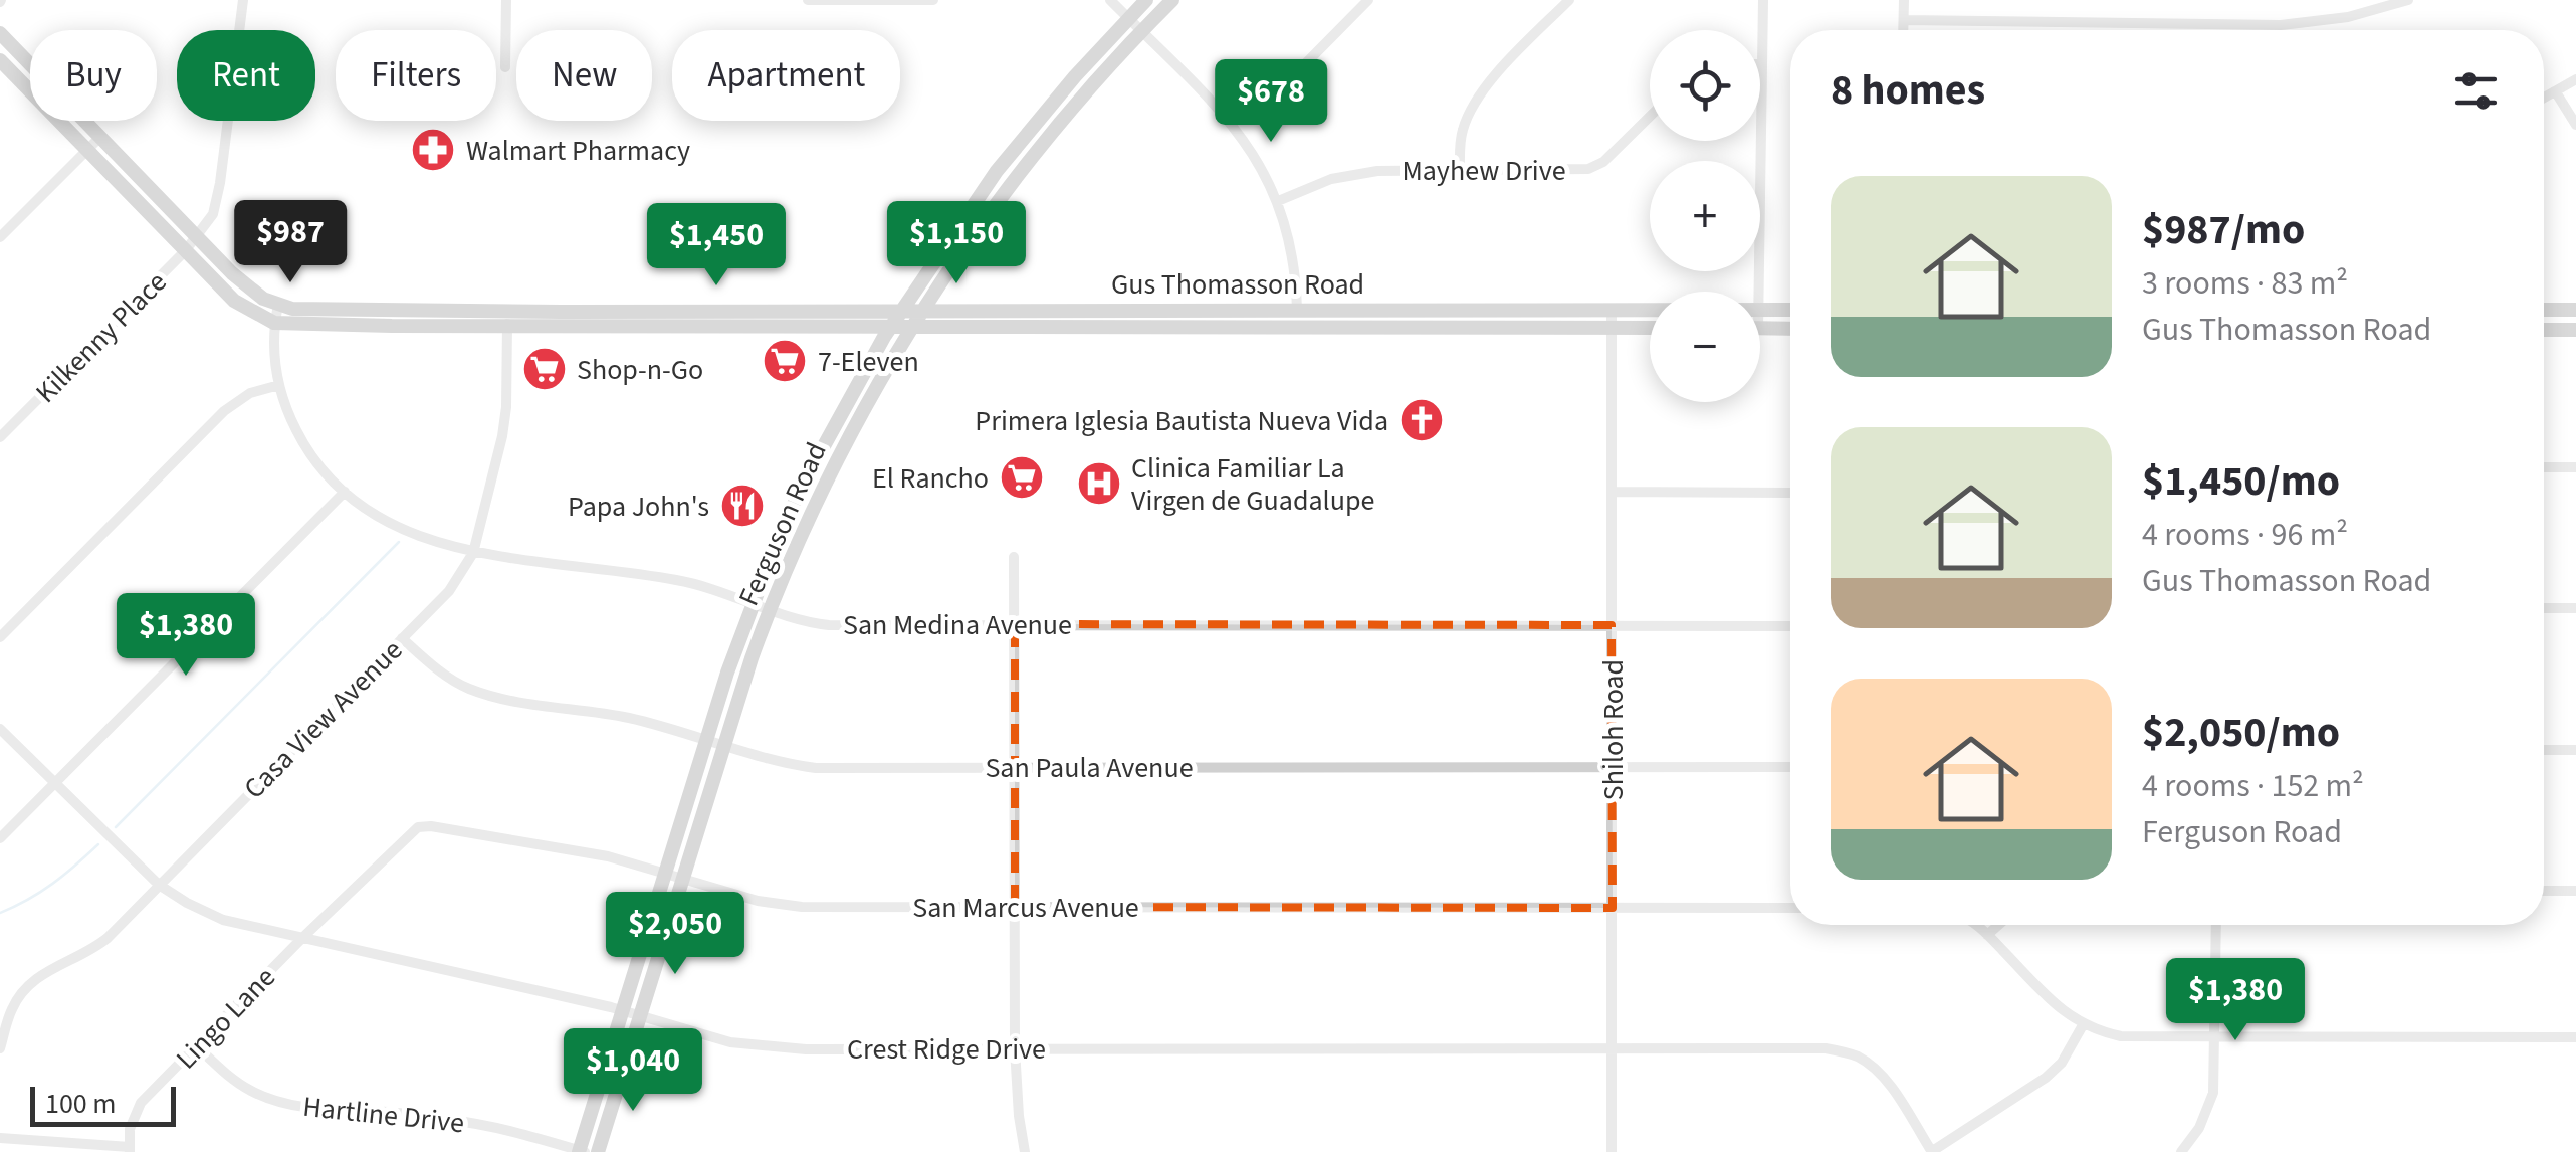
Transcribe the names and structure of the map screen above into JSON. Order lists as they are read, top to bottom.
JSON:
{
  "streets": {
    "main road": ["Gus Thomasson Road", "Ferguson Road"],
    "street": [
      "Mayhew Drive",
      "Kilkenny Place",
      "San Medina Avenue",
      "Casa View Avenue",
      "Shiloh Road",
      "San Paula Avenue",
      "San Marcus Avenue",
      "Lingo Lane",
      "Crest Ridge Drive",
      "Hartline Drive"
    ]
  },
  "crossings": [
    ["Gus Thomasson Road", "Kilkenny Place"],
    ["Gus Thomasson Road", "Ferguson Road"],
    ["Gus Thomasson Road", "San Medina Avenue"],
    ["Gus Thomasson Road", "Casa View Avenue"],
    ["Gus Thomasson Road", "Shiloh Road"],
    ["Ferguson Road", "San Medina Avenue"],
    ["Ferguson Road", "San Paula Avenue"],
    ["Ferguson Road", "San Marcus Avenue"],
    ["Ferguson Road", "Crest Ridge Drive"],
    ["Ferguson Road", "Hartline Drive"],
    ["San Medina Avenue", "Casa View Avenue"],
    ["San Medina Avenue", "Shiloh Road"],
    ["Casa View Avenue", "San Paula Avenue"],
    ["Casa View Avenue", "Crest Ridge Drive"],
    ["Shiloh Road", "San Paula Avenue"],
    ["Shiloh Road", "San Marcus Avenue"],
    ["Shiloh Road", "Crest Ridge Drive"],
    ["San Marcus Avenue", "Lingo Lane"],
    ["San Marcus Avenue", "Crest Ridge Drive"],
    ["Lingo Lane", "Crest Ridge Drive"],
    ["Lingo Lane", "Hartline Drive"]
  ],
  "places": {
    "pharmacy": ["Walmart Pharmacy"],
    "supermarket": ["7-Eleven", "Shop-n-Go", "El Rancho"],
    "church": ["Primera Iglesia Bautista Nueva Vida"],
    "hospital": ["Clinica Familiar La Virgen de Guadalupe"],
    "restaurant": ["Papa John's"]
  },
  "scale_bar": "100 m",
  "page": {
    "map_buttons": ["+", "−"],
    "chip": [
      "Buy",
      "Rent",
      "Filters",
      "New",
      "Apartment"
    ],
    "heading": "8 homes",
    "price": [
      "$678",
      "$987",
      "$1,150",
      "$1,450",
      "$1,380",
      "$2,050",
      "$1,380",
      "$1,040"
    ],
    "list": [
      {
        "name": "$987/mo",
        "note": "3 rooms · 83 m² · Gus Thomasson Road"
      },
      {
        "name": "$1,450/mo",
        "note": "4 rooms · 96 m² · Gus Thomasson Road"
      },
      {
        "name": "$2,050/mo",
        "note": "4 rooms · 152 m² · Ferguson Road"
      }
    ],
    "scale": "100 m"
  }
}
